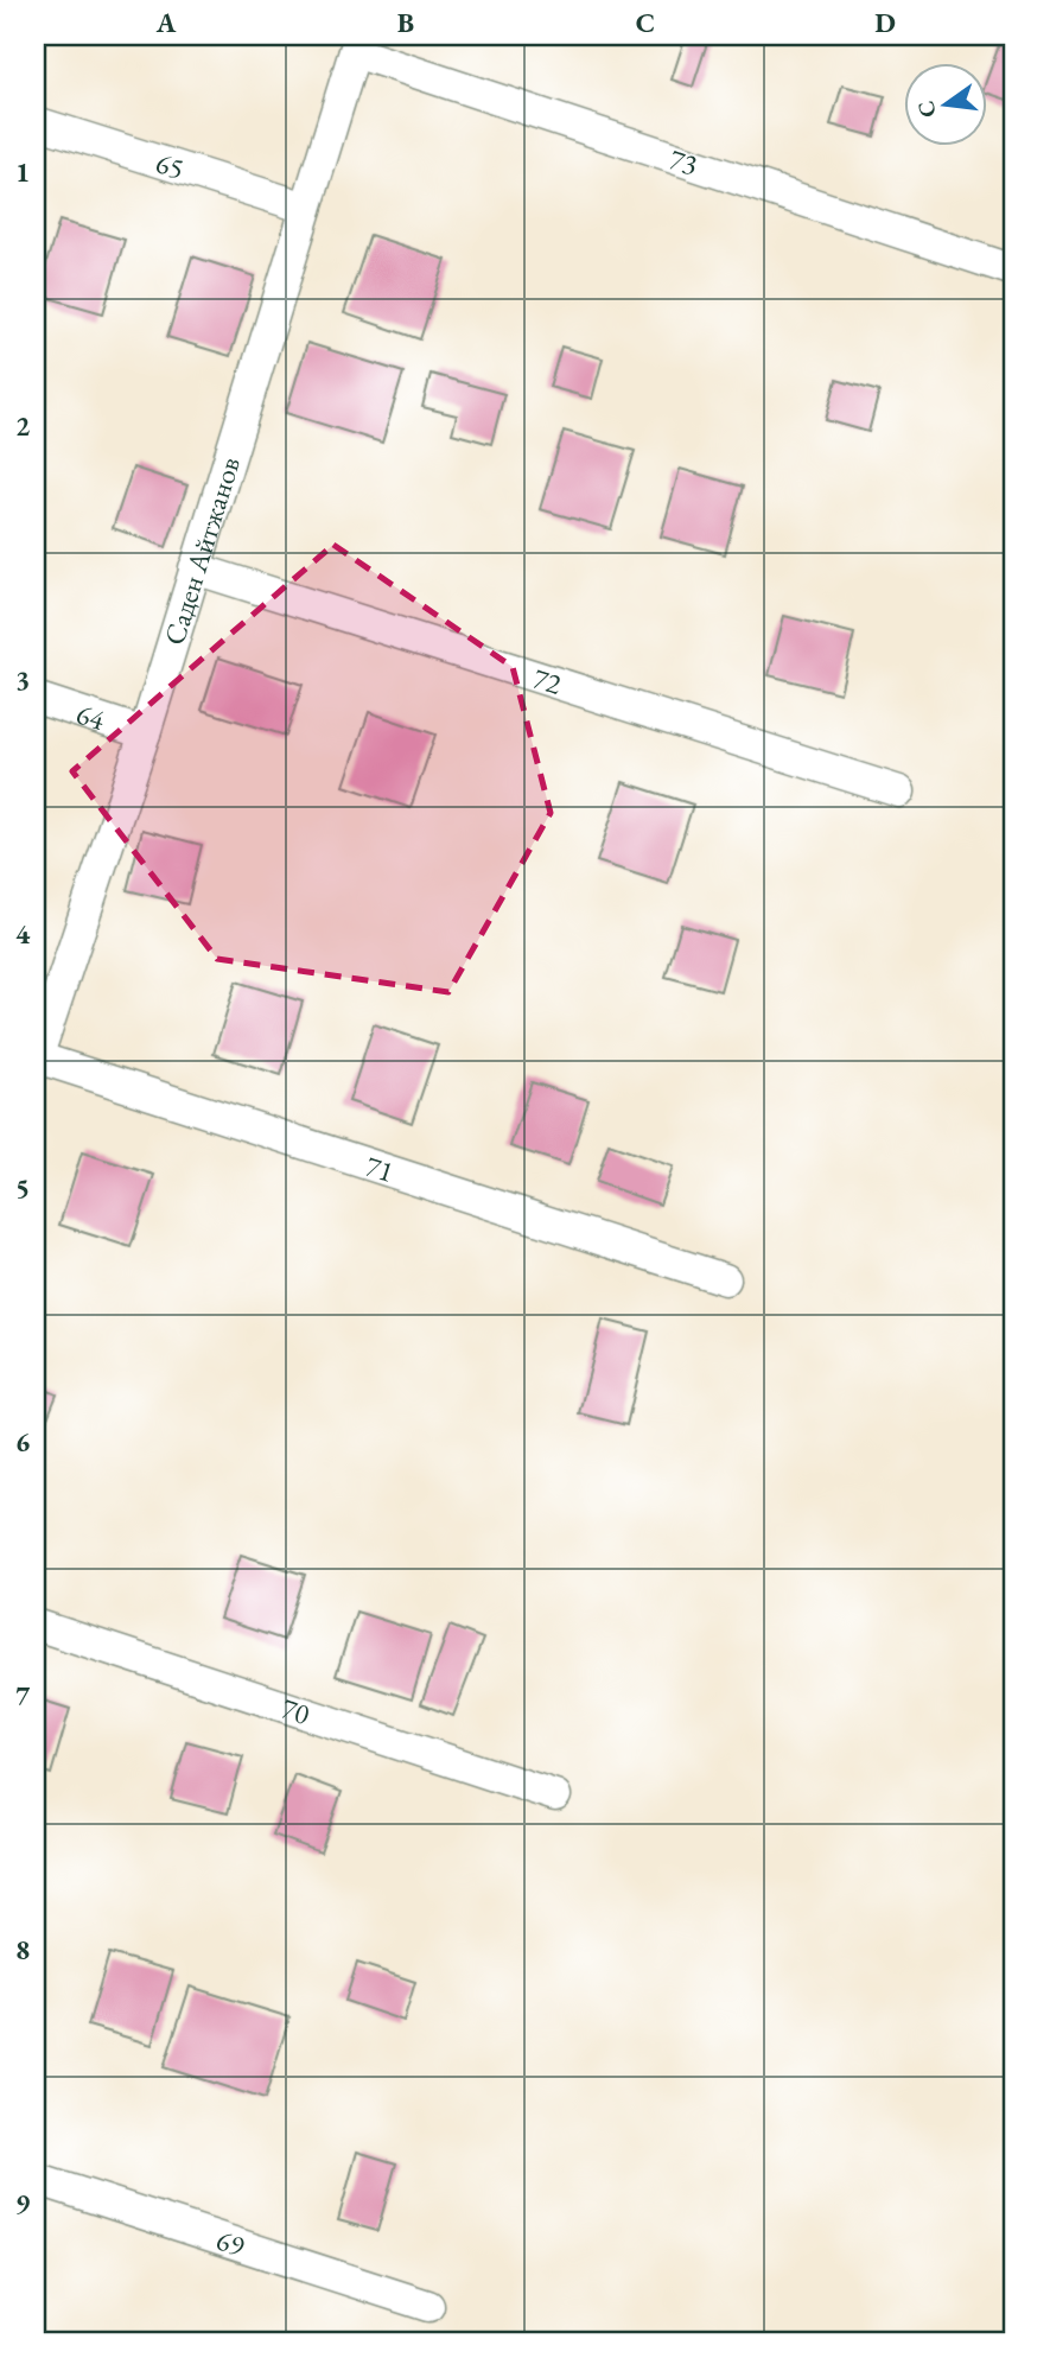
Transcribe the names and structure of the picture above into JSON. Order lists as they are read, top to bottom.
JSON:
{
  "streets": {
    "street": [
      "73",
      "65",
      "Саден Айтжанов",
      "72",
      "64",
      "71",
      "70",
      "69"
    ]
  },
  "crossings": [
    ["73", "Саден Айтжанов"],
    ["65", "Саден Айтжанов"],
    ["Саден Айтжанов", "72"],
    ["Саден Айтжанов", "64"],
    ["Саден Айтжанов", "71"]
  ],
  "north": "left",
  "grid": {
    "columns": [
      "A",
      "B",
      "C",
      "D"
    ],
    "rows": [
      "1",
      "2",
      "3",
      "4",
      "5",
      "6",
      "7",
      "8",
      "9"
    ]
  }
}
